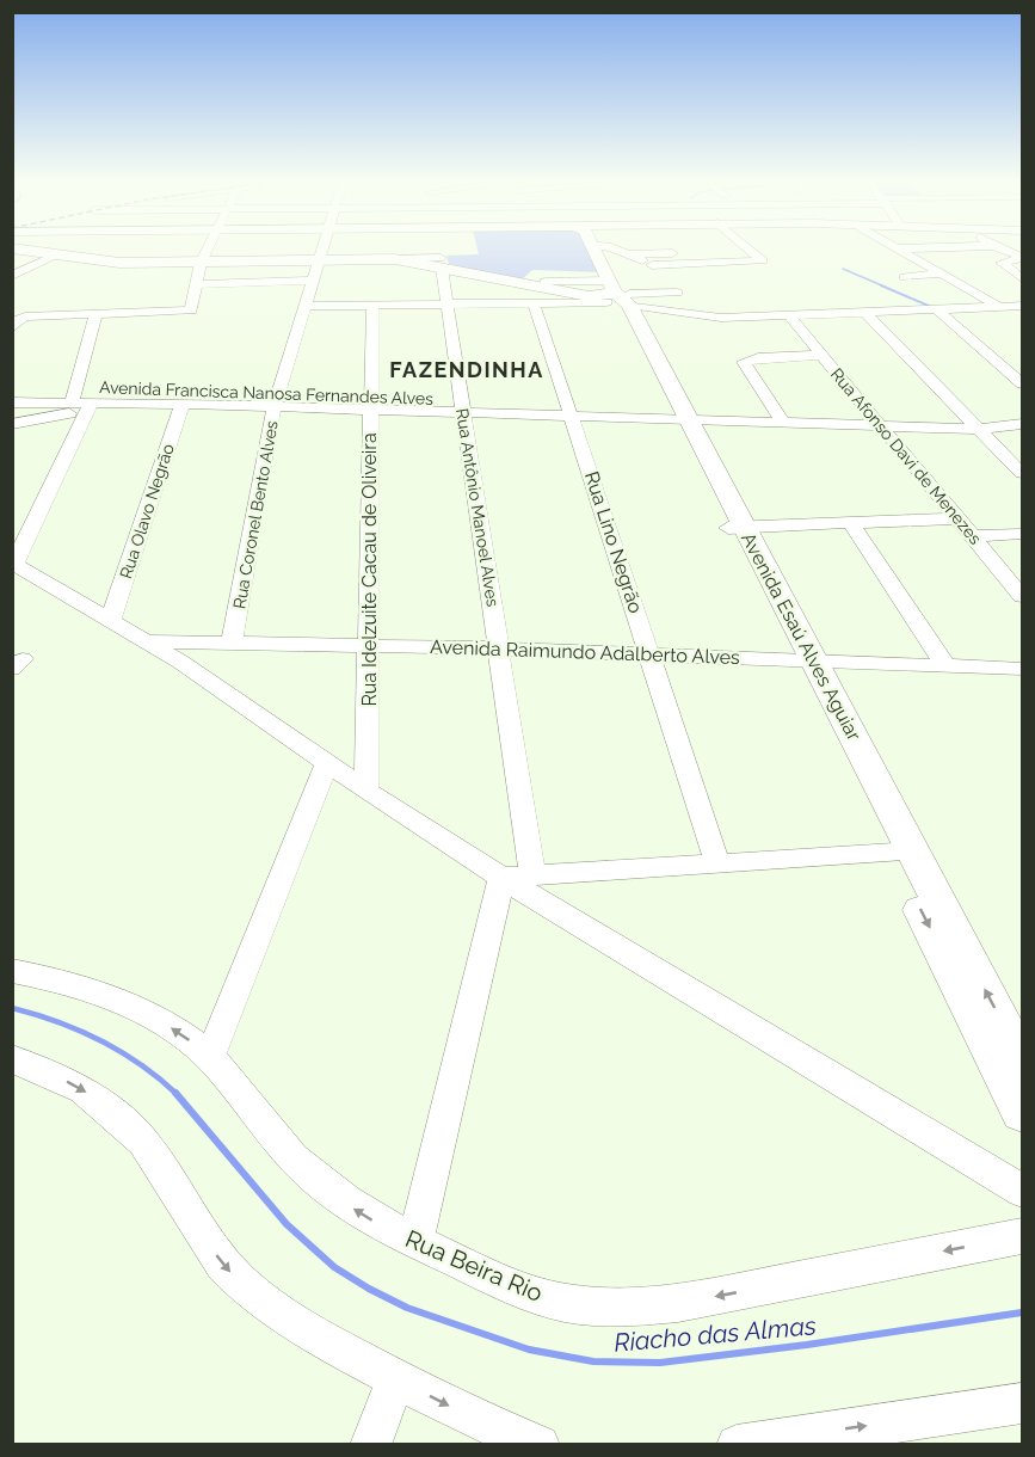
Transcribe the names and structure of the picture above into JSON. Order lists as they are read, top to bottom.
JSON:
{
  "streets": {
    "main road": ["Rua Antônio Manoel Alves", "Avenida Esaú Alves Aguiar"],
    "street": [
      "Avenida Francisca Nanosa Fernandes Alves",
      "Rua Afonso Davi de Menezes",
      "Rua Olavo Negrão",
      "Rua Coronel Bento Alves",
      "Rua Lino Negrão",
      "Rua Idelzuite Cacau de Oliveira",
      "Avenida Raimundo Adalberto Alves",
      "Rua Beira Rio"
    ]
  },
  "crossings": [
    ["Avenida Francisca Nanosa Fernandes Alves", "Rua Afonso Davi de Menezes"],
    ["Avenida Francisca Nanosa Fernandes Alves", "Rua Antônio Manoel Alves"],
    ["Avenida Francisca Nanosa Fernandes Alves", "Rua Olavo Negrão"],
    ["Avenida Francisca Nanosa Fernandes Alves", "Rua Coronel Bento Alves"],
    ["Avenida Francisca Nanosa Fernandes Alves", "Rua Lino Negrão"],
    ["Avenida Francisca Nanosa Fernandes Alves", "Rua Idelzuite Cacau de Oliveira"],
    ["Avenida Francisca Nanosa Fernandes Alves", "Avenida Esaú Alves Aguiar"],
    ["Rua Antônio Manoel Alves", "Avenida Raimundo Adalberto Alves"],
    ["Rua Antônio Manoel Alves", "Rua Beira Rio"],
    ["Rua Coronel Bento Alves", "Avenida Raimundo Adalberto Alves"],
    ["Rua Lino Negrão", "Avenida Raimundo Adalberto Alves"],
    ["Rua Idelzuite Cacau de Oliveira", "Avenida Raimundo Adalberto Alves"],
    ["Avenida Esaú Alves Aguiar", "Avenida Raimundo Adalberto Alves"]
  ],
  "districts": ["FAZENDINHA"],
  "water": ["Riacho das Almas"]
}
